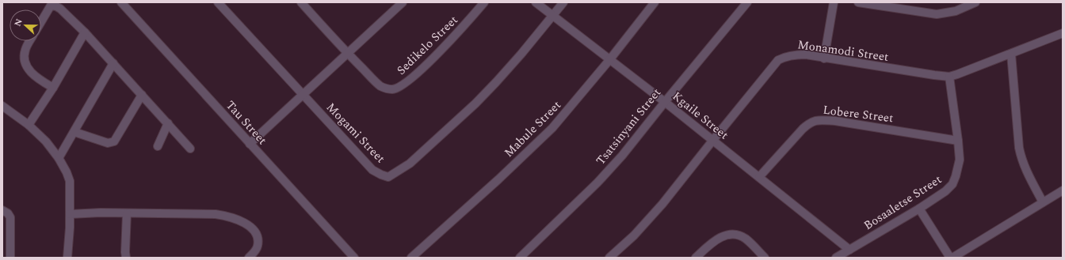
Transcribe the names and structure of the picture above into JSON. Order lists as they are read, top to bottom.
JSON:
{
  "streets": {
    "street": [
      "Sedikelo Street",
      "Monamodi Street",
      "Lobere Street",
      "Kgaile Street",
      "Tau Street",
      "Tsatsinyani Street",
      "Mabule Street",
      "Mogami Street",
      "Bosaaletse Street"
    ]
  },
  "crossings": [
    ["Monamodi Street", "Kgaile Street"],
    ["Monamodi Street", "Bosaaletse Street"],
    ["Lobere Street", "Kgaile Street"],
    ["Lobere Street", "Bosaaletse Street"],
    ["Kgaile Street", "Tsatsinyani Street"],
    ["Kgaile Street", "Mabule Street"],
    ["Kgaile Street", "Mogami Street"],
    ["Kgaile Street", "Bosaaletse Street"]
  ],
  "north": "left"
}
